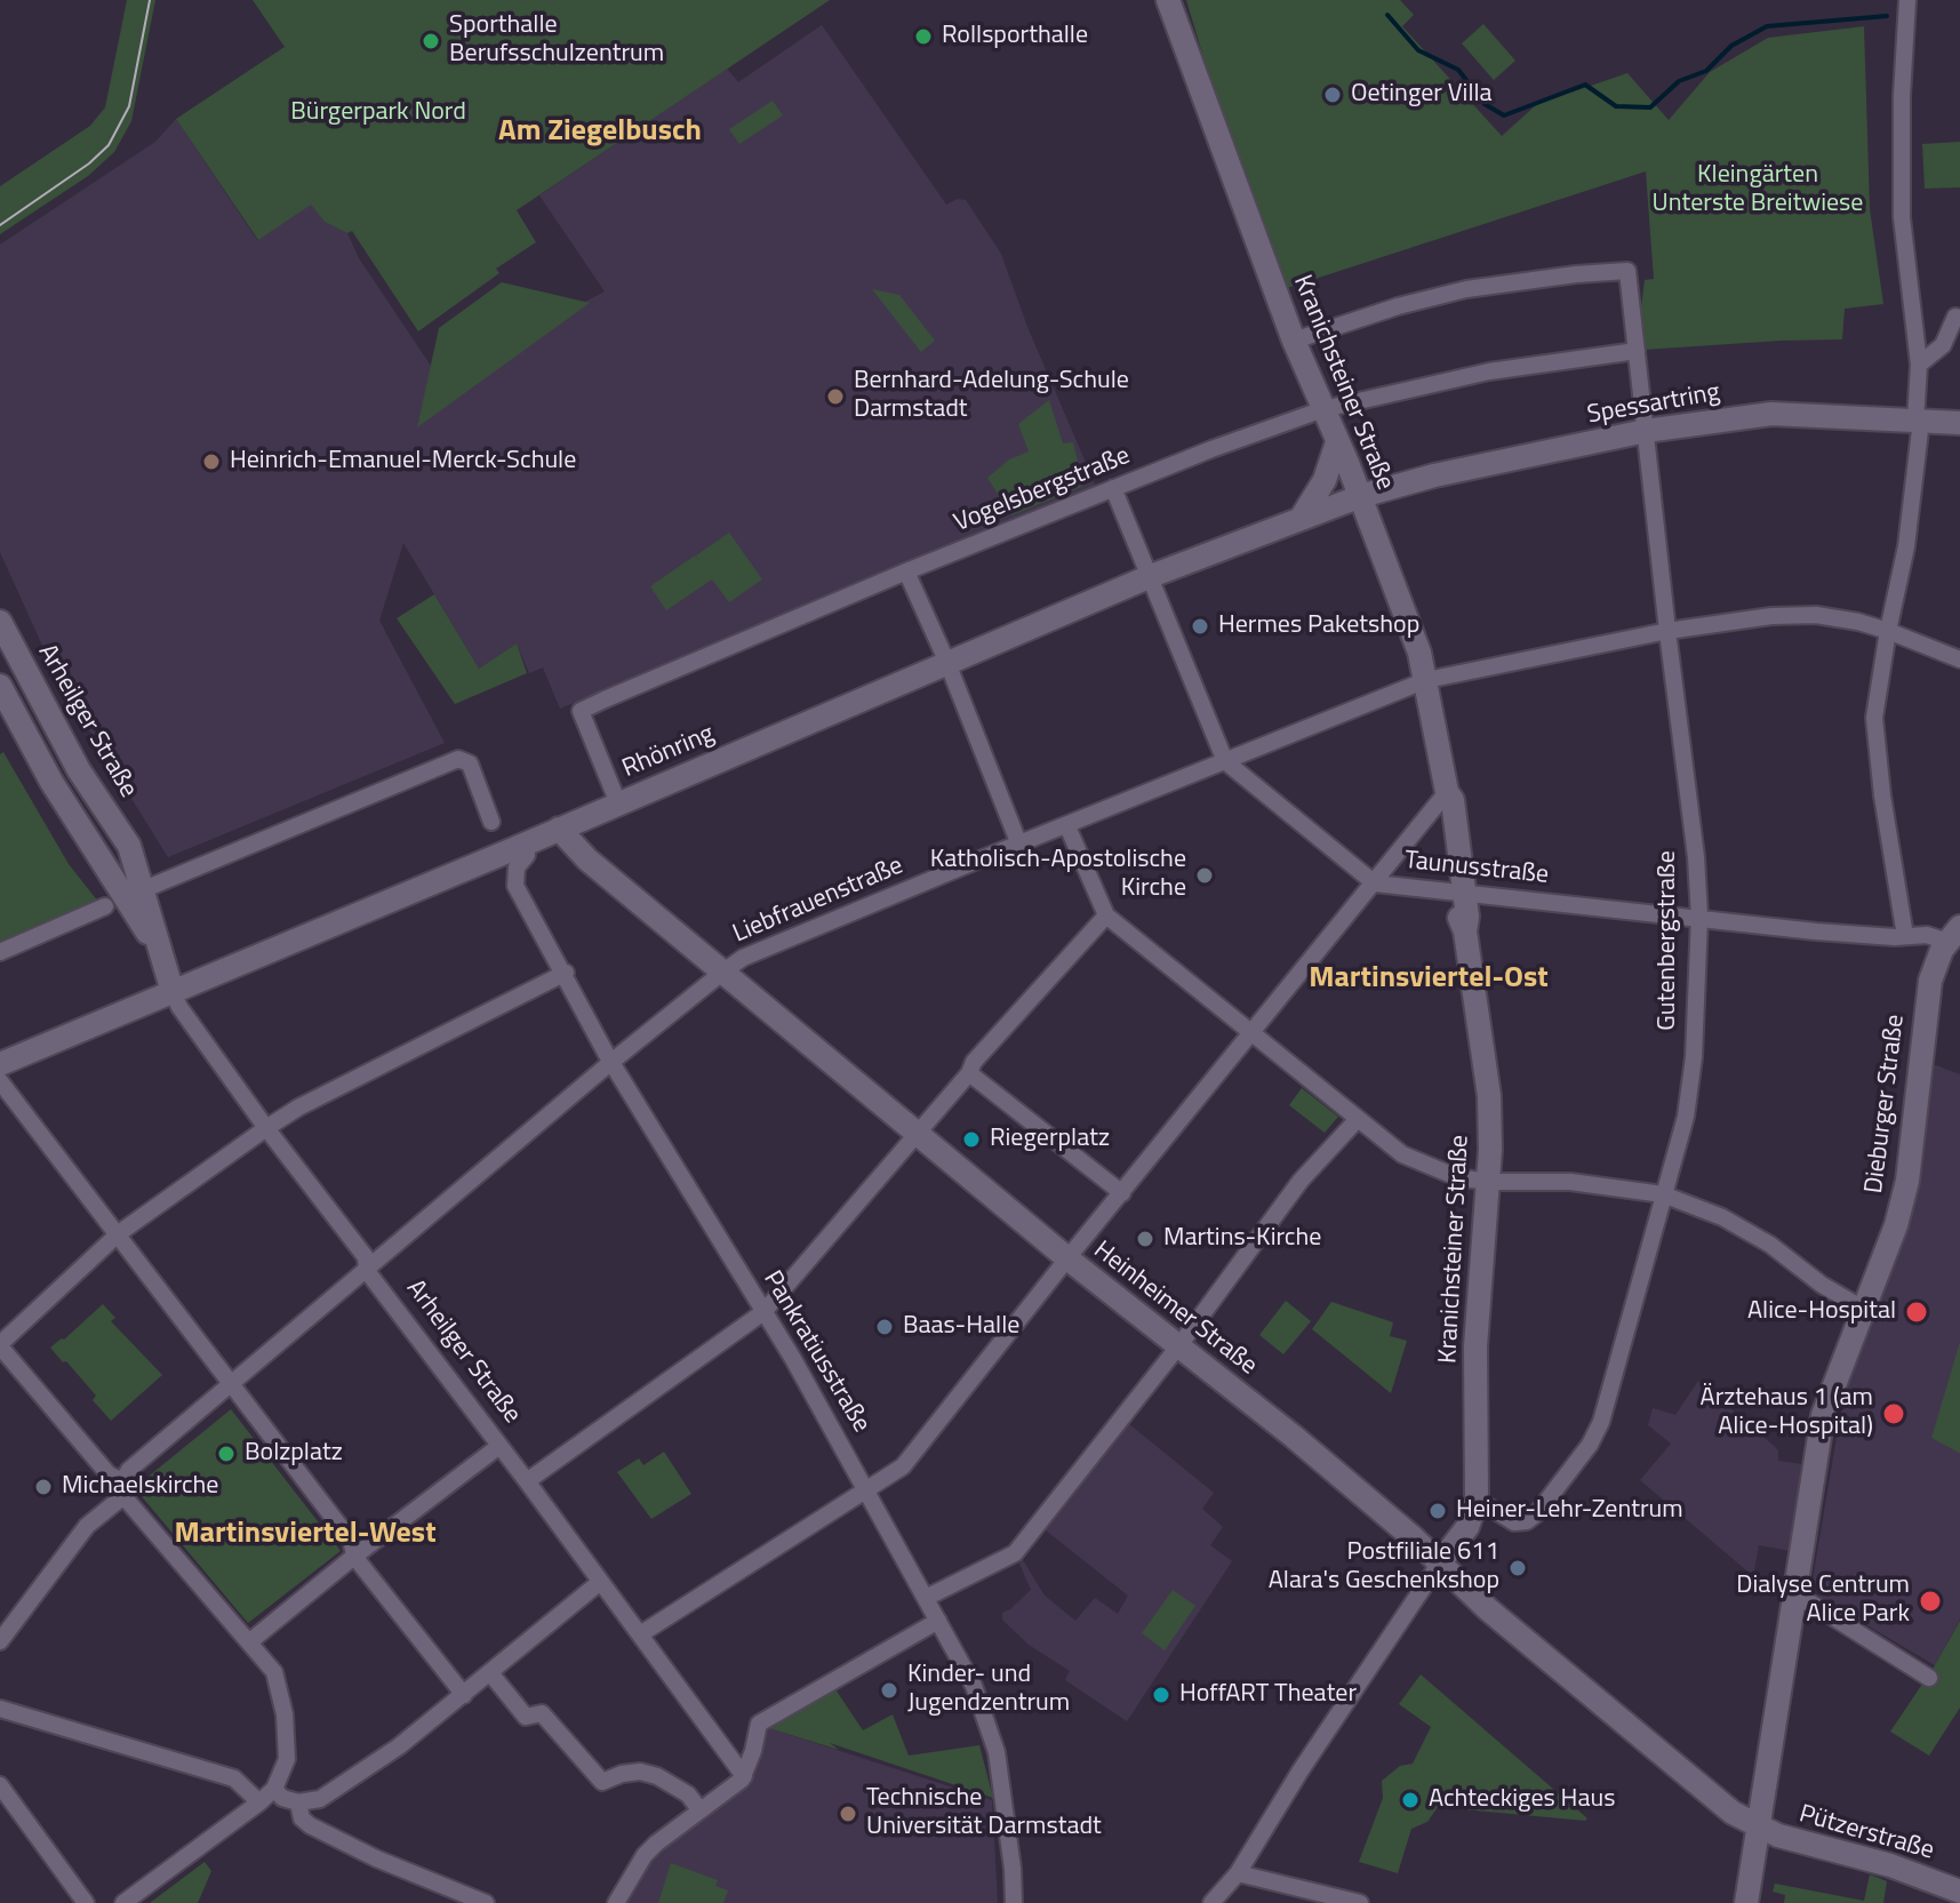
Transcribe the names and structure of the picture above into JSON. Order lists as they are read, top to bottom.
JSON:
{
  "streets": {
    "main road": [
      "Kranichsteiner Straße",
      "Spessartring",
      "Arheilger Straße",
      "Rhönring",
      "Dieburger Straße",
      "Heinheimer Straße",
      "Pützerstraße"
    ],
    "street": [
      "Vogelsbergstraße",
      "Taunusstraße",
      "Liebfrauenstraße",
      "Gutenbergstraße",
      "Pankratiusstraße"
    ]
  },
  "crossings": [
    ["Kranichsteiner Straße", "Spessartring"],
    ["Kranichsteiner Straße", "Vogelsbergstraße"],
    ["Kranichsteiner Straße", "Rhönring"],
    ["Kranichsteiner Straße", "Taunusstraße"],
    ["Kranichsteiner Straße", "Liebfrauenstraße"],
    ["Kranichsteiner Straße", "Gutenbergstraße"],
    ["Kranichsteiner Straße", "Heinheimer Straße"],
    ["Spessartring", "Rhönring"],
    ["Spessartring", "Gutenbergstraße"],
    ["Vogelsbergstraße", "Rhönring"],
    ["Vogelsbergstraße", "Taunusstraße"],
    ["Vogelsbergstraße", "Gutenbergstraße"],
    ["Arheilger Straße", "Rhönring"],
    ["Arheilger Straße", "Liebfrauenstraße"],
    ["Rhönring", "Taunusstraße"],
    ["Rhönring", "Heinheimer Straße"],
    ["Taunusstraße", "Liebfrauenstraße"],
    ["Taunusstraße", "Gutenbergstraße"],
    ["Taunusstraße", "Dieburger Straße"],
    ["Liebfrauenstraße", "Gutenbergstraße"],
    ["Liebfrauenstraße", "Heinheimer Straße"],
    ["Liebfrauenstraße", "Pankratiusstraße"],
    ["Dieburger Straße", "Heinheimer Straße"],
    ["Dieburger Straße", "Pützerstraße"],
    ["Heinheimer Straße", "Pützerstraße"]
  ],
  "districts": ["Am Ziegelbusch", "Martinsviertel-Ost", "Martinsviertel-West"],
  "parks": ["Bürgerpark Nord", "Kleingärten Unterste Breitwiese"],
  "places": [
    "Rollsporthalle",
    "Sporthalle Berufsschulzentrum",
    "Oetinger Villa",
    "Bernhard-Adelung-Schule Darmstadt",
    "Heinrich-Emanuel-Merck-Schule",
    "Hermes Paketshop",
    "Katholisch-Apostolische Kirche",
    "Riegerplatz",
    "Martins-Kirche",
    "Alice-Hospital",
    "Baas-Halle",
    "Ärztehaus 1 (am Alice-Hospital)",
    "Bolzplatz",
    "Michaelskirche",
    "Heiner-Lehr-Zentrum",
    "Postfiliale 611 Alara's Geschenkshop",
    "Dialyse Centrum Alice Park",
    "Kinder- und Jugendzentrum",
    "HoffART Theater",
    "Achteckiges Haus",
    "Technische Universität Darmstadt"
  ]
}
